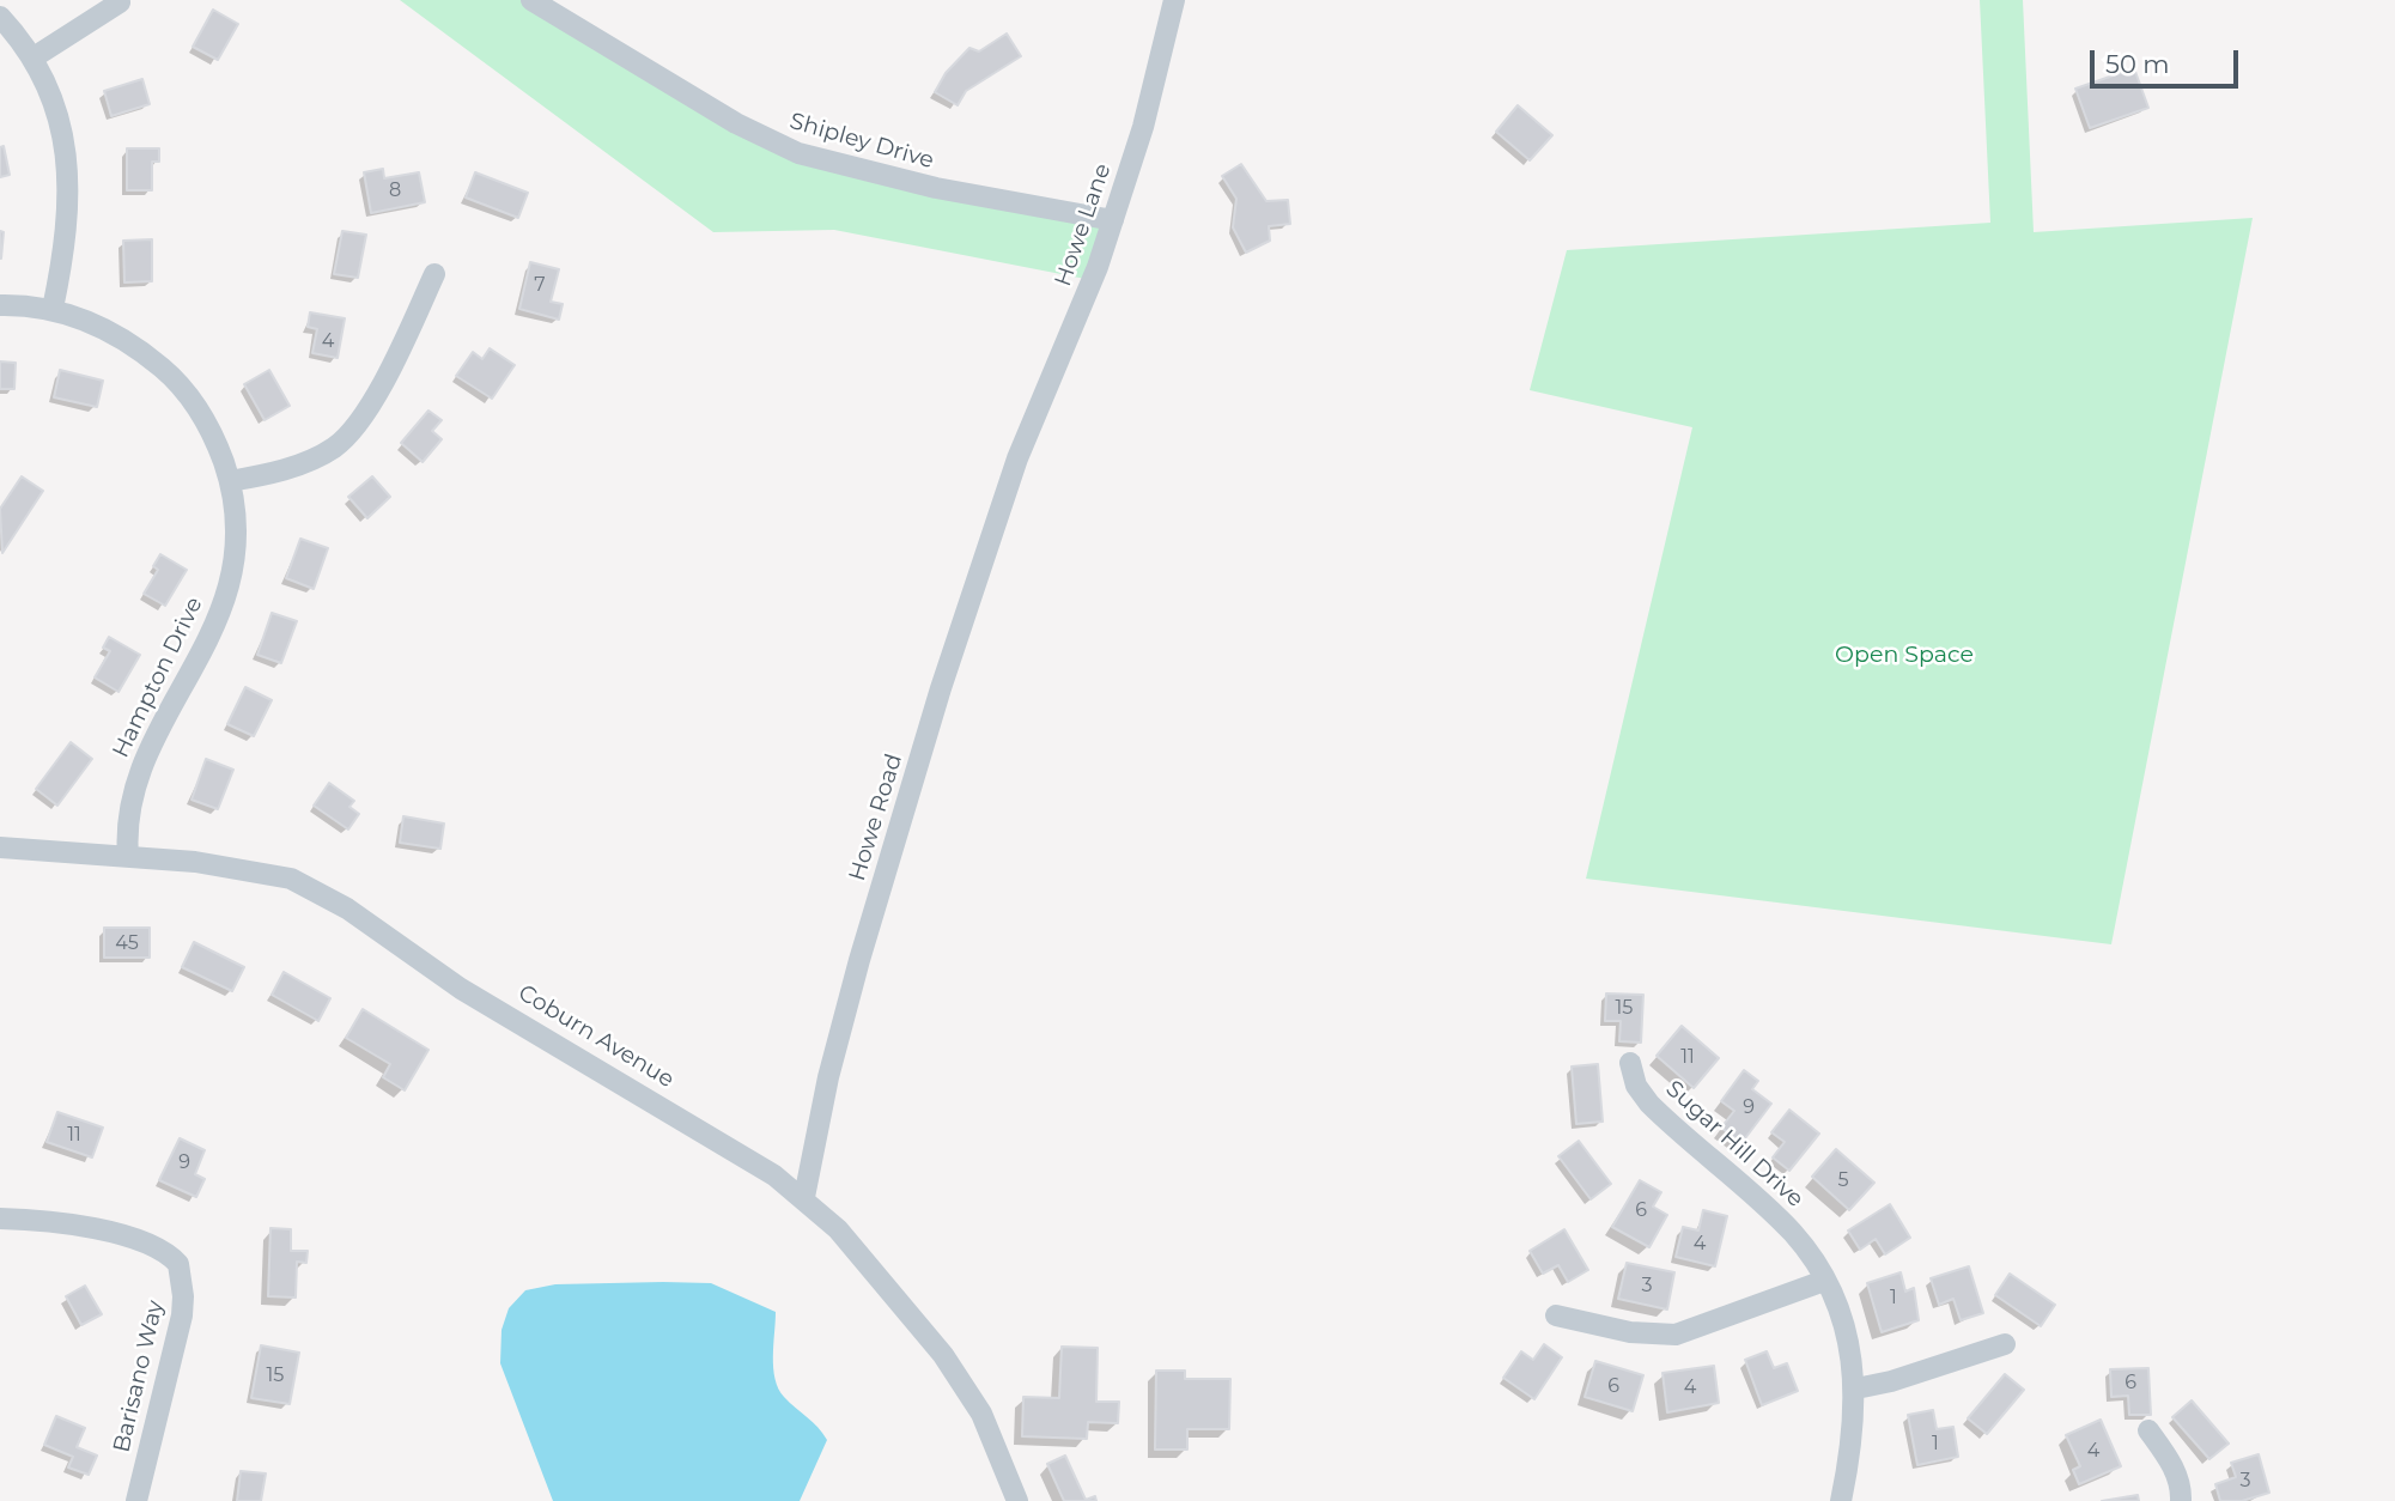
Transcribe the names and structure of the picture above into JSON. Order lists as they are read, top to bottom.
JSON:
{
  "streets": {
    "street": [
      "Shipley Drive",
      "Howe Lane",
      "Hampton Drive",
      "Howe Road",
      "Coburn Avenue",
      "Sugar Hill Drive",
      "Barisano Way"
    ]
  },
  "crossings": [
    ["Shipley Drive", "Howe Lane"],
    ["Howe Lane", "Howe Road"],
    ["Hampton Drive", "Coburn Avenue"],
    ["Howe Road", "Coburn Avenue"]
  ],
  "parks": ["Open Space"],
  "house_numbers": [
    "8",
    "7",
    "4",
    "45",
    "15",
    "11",
    "9",
    "11",
    "9",
    "5",
    "6",
    "4",
    "3",
    "1",
    "15",
    "6",
    "6",
    "4",
    "1",
    "4",
    "3"
  ],
  "scale_bar": "50 m"
}
